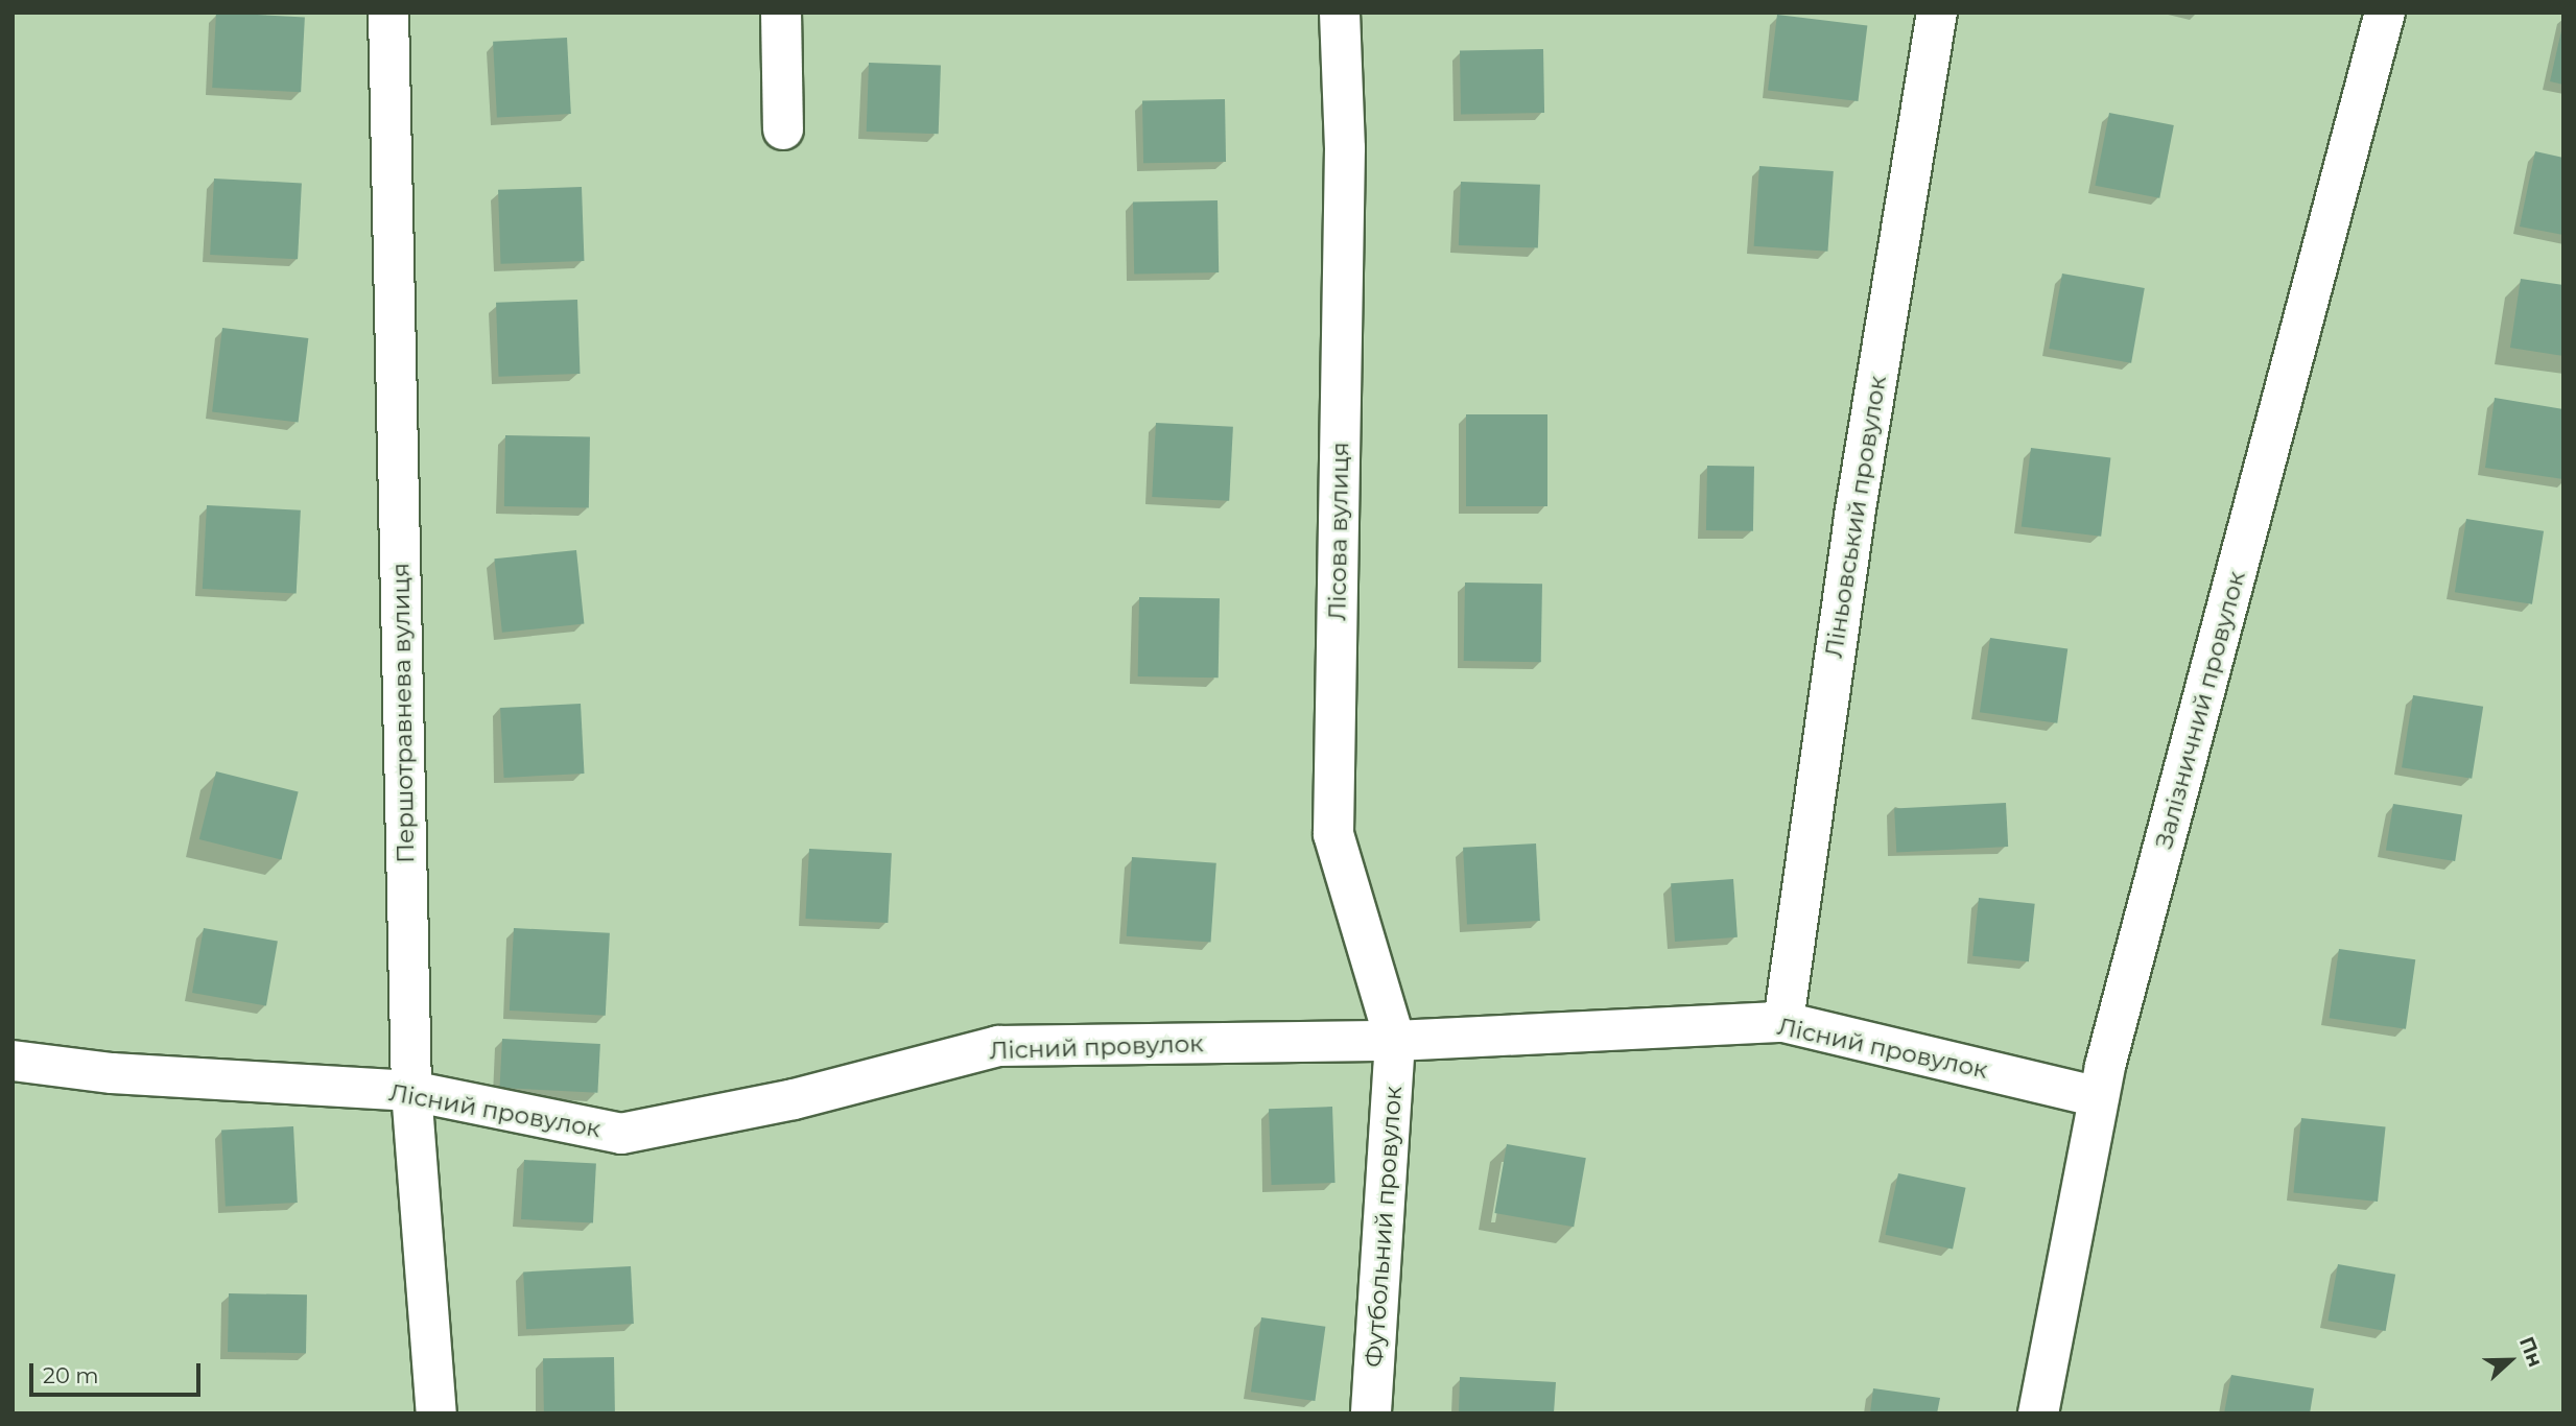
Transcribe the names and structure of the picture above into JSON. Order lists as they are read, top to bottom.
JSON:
{
  "streets": {
    "street": [
      "Ліньовський провулок",
      "Лісова вулиця",
      "Залізничний провулок",
      "Першотравнева вулиця",
      "Лісний провулок",
      "Футбольний провулок"
    ]
  },
  "crossings": [
    ["Ліньовський провулок", "Лісний провулок"],
    ["Лісова вулиця", "Лісний провулок"],
    ["Лісова вулиця", "Футбольний провулок"],
    ["Залізничний провулок", "Лісний провулок"],
    ["Першотравнева вулиця", "Лісний провулок"],
    ["Лісний провулок", "Футбольний провулок"]
  ],
  "scale_bar": "20 m",
  "north": "right"
}
